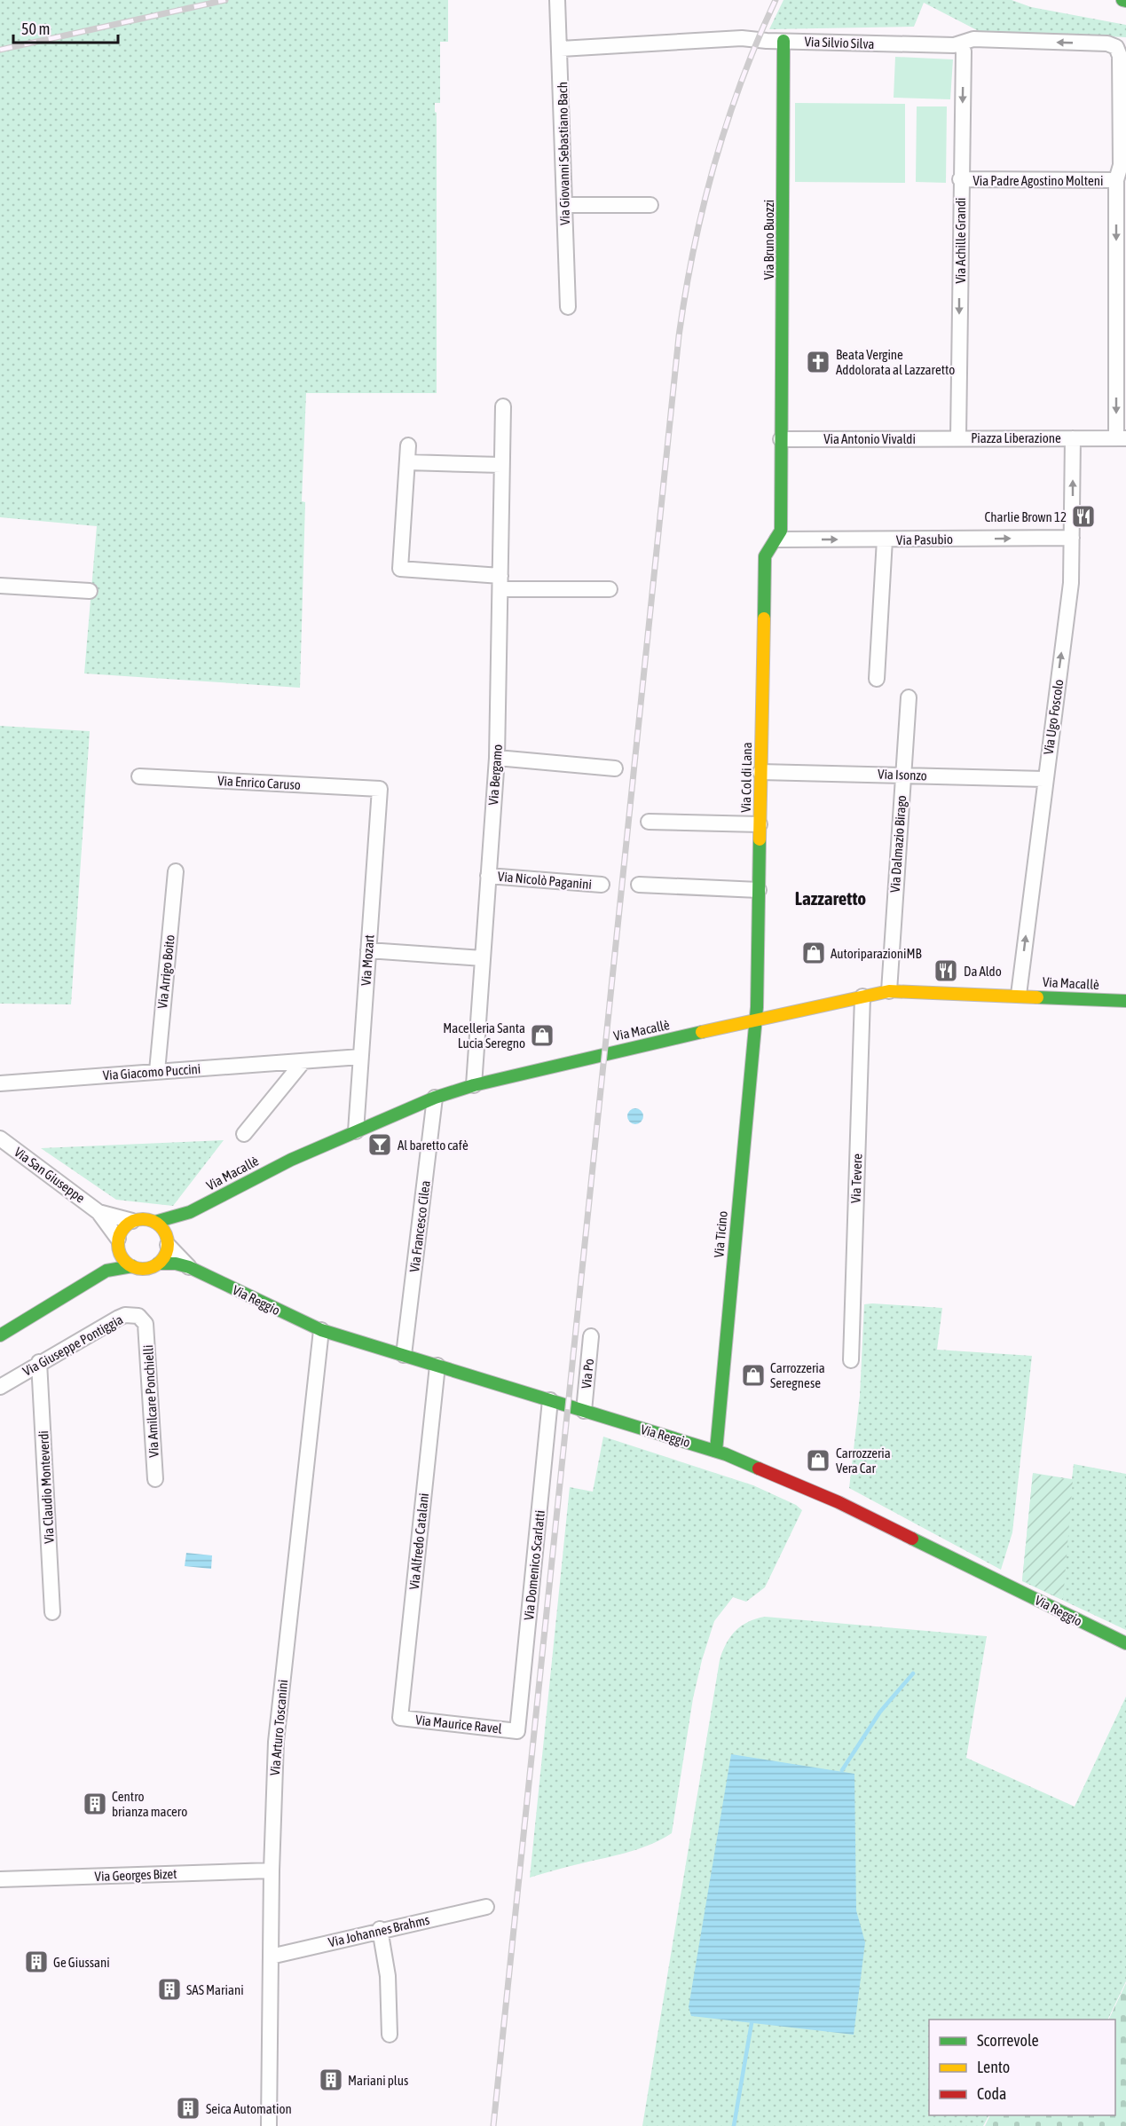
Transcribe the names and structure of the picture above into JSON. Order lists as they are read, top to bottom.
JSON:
{
  "streets": {
    "street": [
      "Via Silvio Silva",
      "Via Giovanni Sebastiano Bach",
      "Via Padre Agostino Molteni",
      "Via Bruno Buozzi",
      "Via Achille Grandi",
      "Piazza Liberazione",
      "Via Antonio Vivaldi",
      "Via Pasubio",
      "Via Ugo Foscolo",
      "Via Bergamo",
      "Via Isonzo",
      "Via Col di Lana",
      "Via Enrico Caruso",
      "Via Dalmazio Birago",
      "Via Nicolò Paganini",
      "Via Mozart",
      "Via Arrigo Boito",
      "Via Macallè",
      "Via Giacomo Puccini",
      "Via San Giuseppe",
      "Via Tevere",
      "Via Francesco Cilea",
      "Via Ticino",
      "Via Reggio",
      "Via Giuseppe Pontiggia",
      "Via Po",
      "Via Amilcare Ponchielli",
      "Via Claudio Monteverdi",
      "Via Alfredo Catalani",
      "Via Domenico Scarlatti",
      "Via Maurice Ravel",
      "Via Arturo Toscanini",
      "Via Georges Bizet",
      "Via Johannes Brahms"
    ]
  },
  "crossings": [
    ["Via Silvio Silva", "Via Giovanni Sebastiano Bach"],
    ["Via Silvio Silva", "Via Bruno Buozzi"],
    ["Via Silvio Silva", "Via Achille Grandi"],
    ["Via Padre Agostino Molteni", "Via Achille Grandi"],
    ["Via Bruno Buozzi", "Via Antonio Vivaldi"],
    ["Via Bruno Buozzi", "Via Pasubio"],
    ["Via Bruno Buozzi", "Via Col di Lana"],
    ["Via Achille Grandi", "Piazza Liberazione"],
    ["Via Achille Grandi", "Via Antonio Vivaldi"],
    ["Piazza Liberazione", "Via Antonio Vivaldi"],
    ["Piazza Liberazione", "Via Ugo Foscolo"],
    ["Via Pasubio", "Via Ugo Foscolo"],
    ["Via Pasubio", "Via Col di Lana"],
    ["Via Ugo Foscolo", "Via Isonzo"],
    ["Via Ugo Foscolo", "Via Macallè"],
    ["Via Bergamo", "Via Nicolò Paganini"],
    ["Via Bergamo", "Via Macallè"],
    ["Via Isonzo", "Via Col di Lana"],
    ["Via Isonzo", "Via Dalmazio Birago"],
    ["Via Col di Lana", "Via Macallè"],
    ["Via Col di Lana", "Via Ticino"],
    ["Via Enrico Caruso", "Via Mozart"],
    ["Via Dalmazio Birago", "Via Macallè"],
    ["Via Mozart", "Via Macallè"],
    ["Via Mozart", "Via Giacomo Puccini"],
    ["Via Arrigo Boito", "Via Giacomo Puccini"],
    ["Via Macallè", "Via San Giuseppe"],
    ["Via Macallè", "Via Tevere"],
    ["Via Macallè", "Via Francesco Cilea"],
    ["Via Macallè", "Via Ticino"],
    ["Via Macallè", "Via Reggio"],
    ["Via San Giuseppe", "Via Reggio"],
    ["Via Francesco Cilea", "Via Reggio"],
    ["Via Ticino", "Via Reggio"],
    ["Via Reggio", "Via Po"],
    ["Via Reggio", "Via Alfredo Catalani"],
    ["Via Reggio", "Via Domenico Scarlatti"],
    ["Via Reggio", "Via Arturo Toscanini"],
    ["Via Giuseppe Pontiggia", "Via Amilcare Ponchielli"],
    ["Via Giuseppe Pontiggia", "Via Claudio Monteverdi"],
    ["Via Alfredo Catalani", "Via Maurice Ravel"],
    ["Via Domenico Scarlatti", "Via Maurice Ravel"],
    ["Via Arturo Toscanini", "Via Georges Bizet"],
    ["Via Arturo Toscanini", "Via Johannes Brahms"]
  ],
  "one_way": ["Via Achille Grandi", "Via Pasubio", "Via Ugo Foscolo"],
  "districts": ["Lazzaretto"],
  "places": {
    "church": ["Beata Vergine Addolorata al Lazzaretto"],
    "restaurant": ["Charlie Brown 12", "Da Aldo"],
    "shop": [
      "AutoriparazioniMB",
      "Macelleria Santa Lucia Seregno",
      "Carrozzeria Seregnese",
      "Carrozzeria Vera Car"
    ],
    "bar": ["Al baretto cafè"],
    "building": [
      "Centro brianza macero",
      "Ge Giussani",
      "SAS Mariani",
      "Mariani plus",
      "Seica Automation"
    ]
  },
  "legend": ["Scorrevole", "Lento", "Coda"],
  "scale_bar": "50 m"
}
